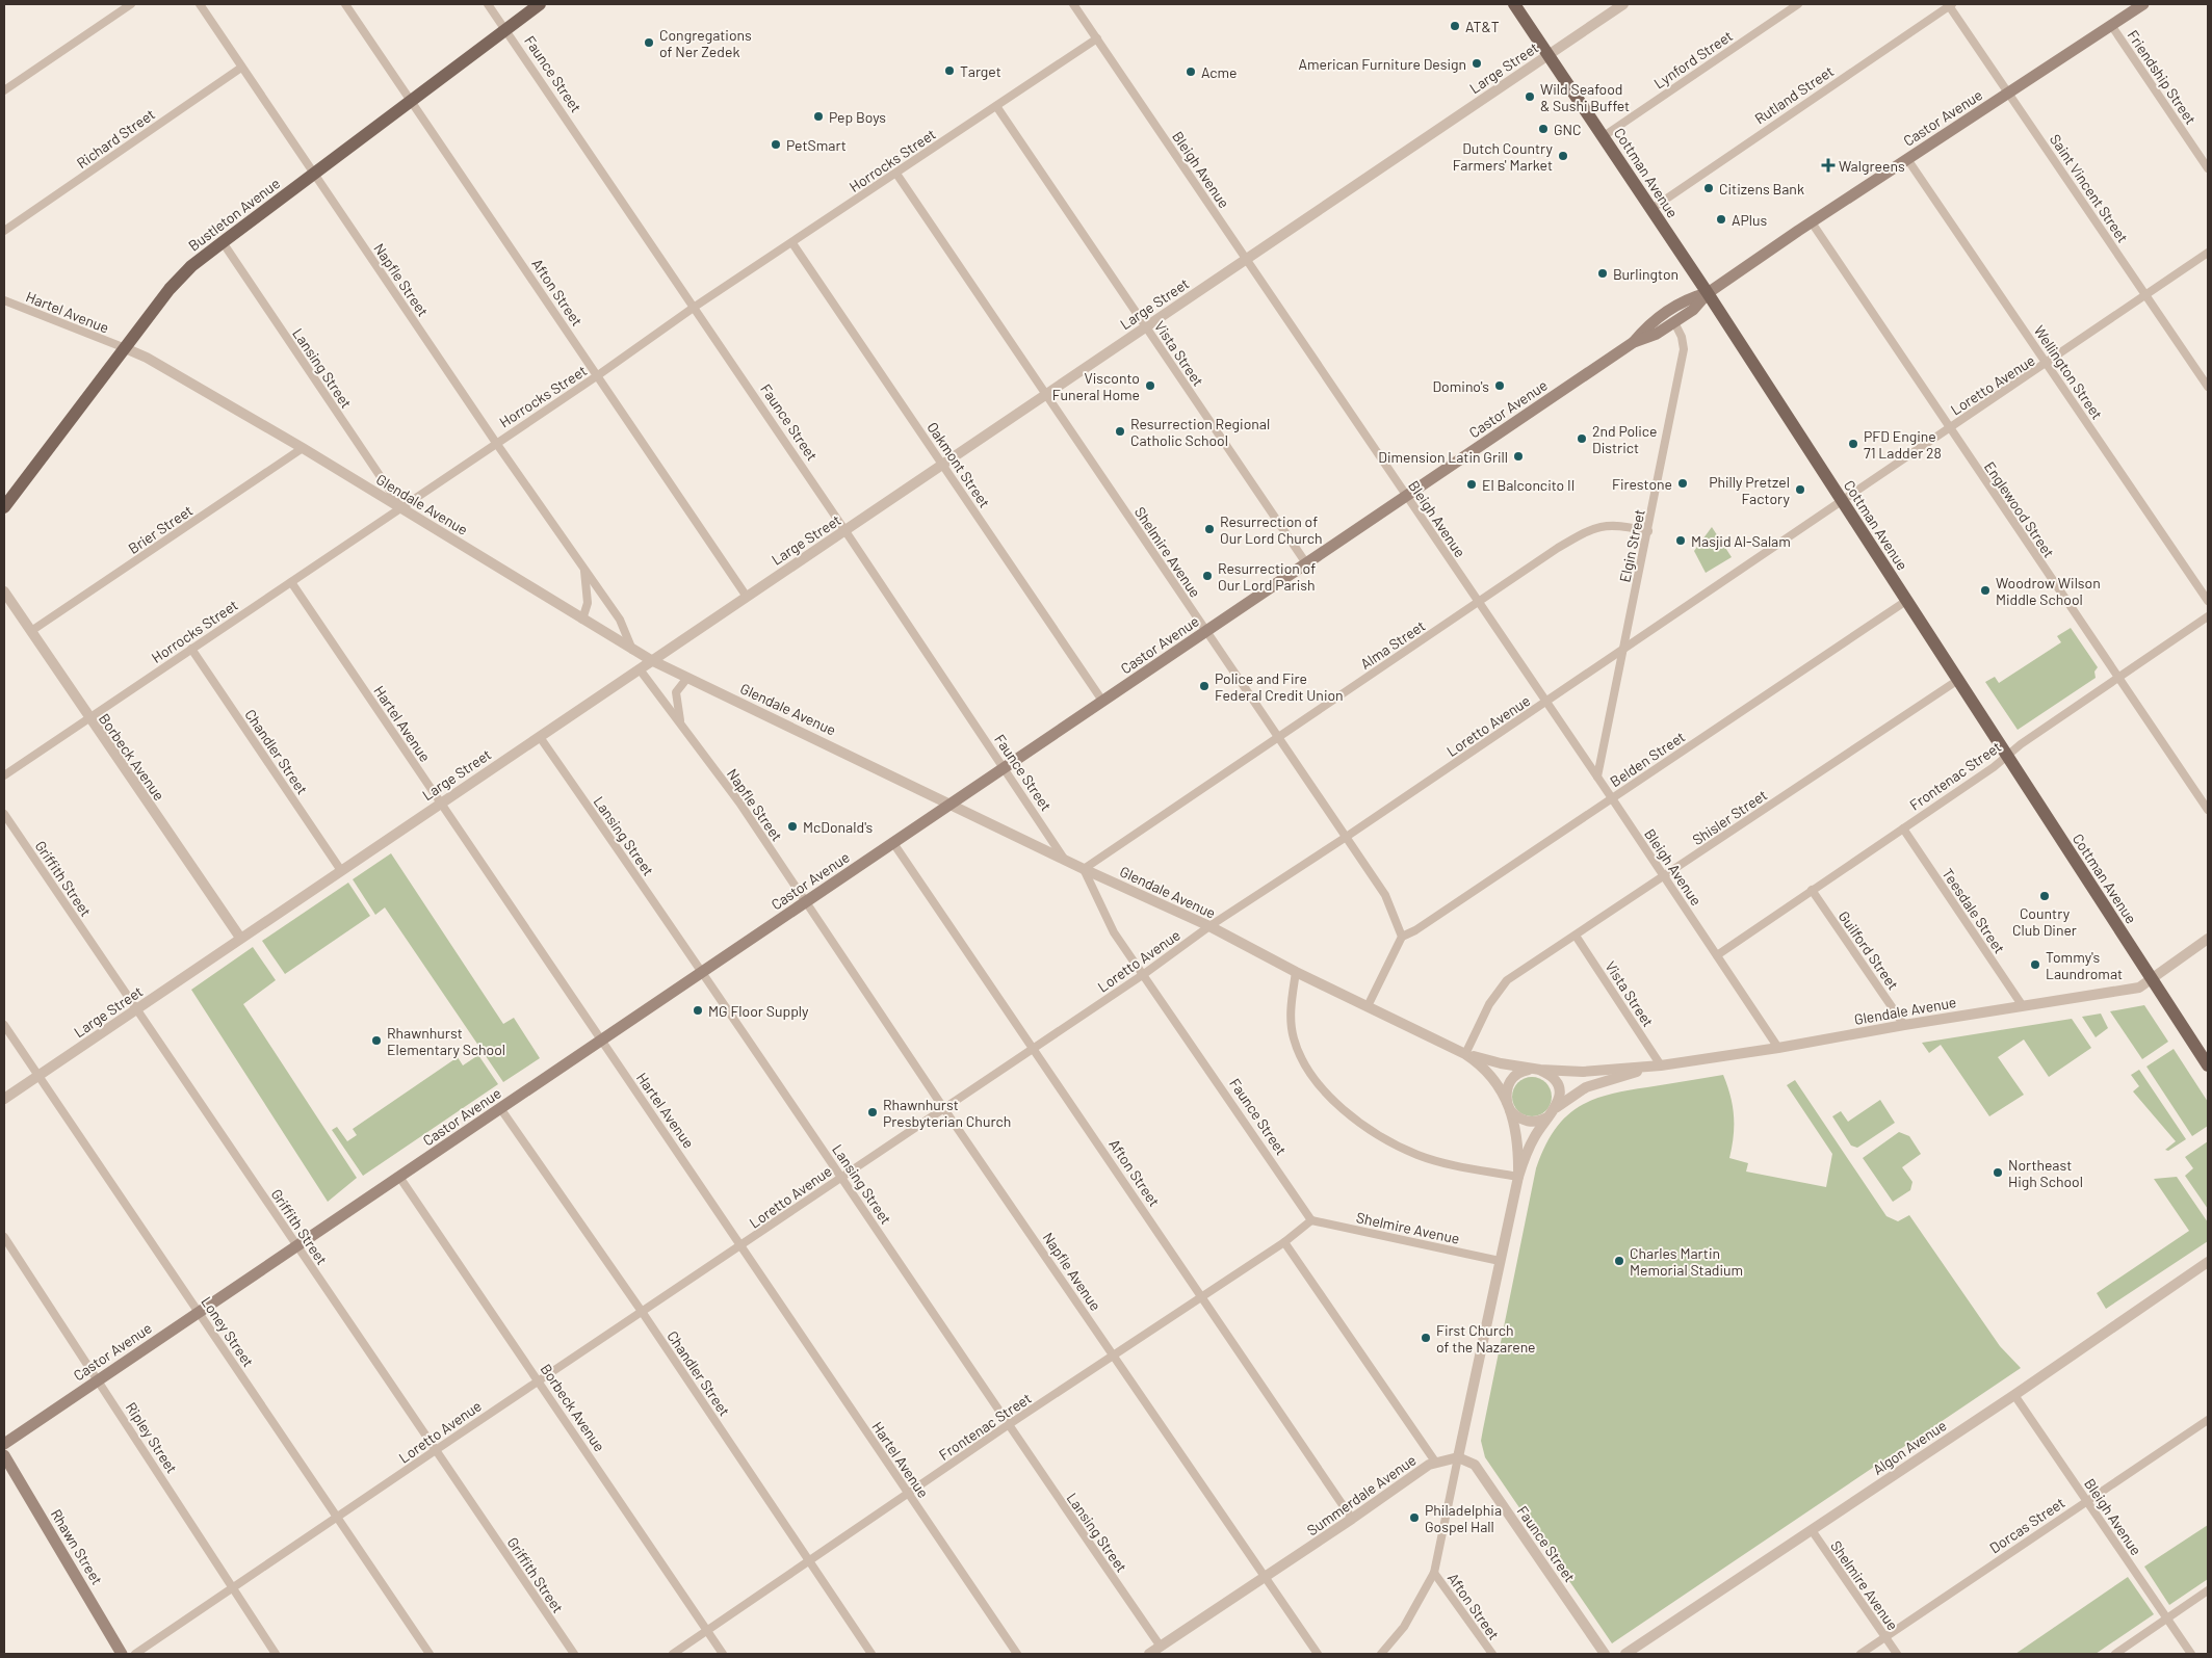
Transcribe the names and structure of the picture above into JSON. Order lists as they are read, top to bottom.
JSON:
{
  "streets": {
    "main road": [
      "Castor Avenue",
      "Cottman Avenue",
      "Bustleton Avenue",
      "Rhawn Street"
    ],
    "street": [
      "Lynford Street",
      "Large Street",
      "Faunce Street",
      "Friendship Street",
      "Rutland Street",
      "Richard Street",
      "Horrocks Street",
      "Bleigh Avenue",
      "Saint Vincent Street",
      "Napfle Street",
      "Afton Street",
      "Hartel Avenue",
      "Vista Street",
      "Lansing Street",
      "Wellington Street",
      "Loretto Avenue",
      "Oakmont Street",
      "Glendale Avenue",
      "Englewood Street",
      "Brier Street",
      "Elgin Street",
      "Shelmire Avenue",
      "Alma Street",
      "Chandler Street",
      "Borbeck Avenue",
      "Belden Street",
      "Frontenac Street",
      "Shisler Street",
      "Griffith Street",
      "Teesdale Street",
      "Guilford Street",
      "Napfle Avenue",
      "Loney Street",
      "Ripley Street",
      "Algon Avenue",
      "Summerdale Avenue",
      "Dorcas Street"
    ]
  },
  "crossings": [
    ["Lynford Street", "Cottman Avenue"],
    ["Large Street", "Faunce Street"],
    ["Large Street", "Bleigh Avenue"],
    ["Large Street", "Cottman Avenue"],
    ["Large Street", "Napfle Street"],
    ["Large Street", "Afton Street"],
    ["Large Street", "Hartel Avenue"],
    ["Large Street", "Vista Street"],
    ["Large Street", "Lansing Street"],
    ["Large Street", "Oakmont Street"],
    ["Large Street", "Glendale Avenue"],
    ["Large Street", "Shelmire Avenue"],
    ["Large Street", "Chandler Street"],
    ["Large Street", "Borbeck Avenue"],
    ["Large Street", "Griffith Street"],
    ["Large Street", "Loney Street"],
    ["Faunce Street", "Castor Avenue"],
    ["Faunce Street", "Horrocks Street"],
    ["Faunce Street", "Bustleton Avenue"],
    ["Faunce Street", "Loretto Avenue"],
    ["Faunce Street", "Glendale Avenue"],
    ["Faunce Street", "Shelmire Avenue"],
    ["Faunce Street", "Alma Street"],
    ["Faunce Street", "Frontenac Street"],
    ["Faunce Street", "Summerdale Avenue"],
    ["Friendship Street", "Castor Avenue"],
    ["Rutland Street", "Cottman Avenue"],
    ["Rutland Street", "Saint Vincent Street"],
    ["Castor Avenue", "Bleigh Avenue"],
    ["Castor Avenue", "Cottman Avenue"],
    ["Castor Avenue", "Saint Vincent Street"],
    ["Castor Avenue", "Napfle Street"],
    ["Castor Avenue", "Afton Street"],
    ["Castor Avenue", "Hartel Avenue"],
    ["Castor Avenue", "Vista Street"],
    ["Castor Avenue", "Lansing Street"],
    ["Castor Avenue", "Wellington Street"],
    ["Castor Avenue", "Oakmont Street"],
    ["Castor Avenue", "Glendale Avenue"],
    ["Castor Avenue", "Englewood Street"],
    ["Castor Avenue", "Elgin Street"],
    ["Castor Avenue", "Shelmire Avenue"],
    ["Castor Avenue", "Chandler Street"],
    ["Castor Avenue", "Borbeck Avenue"],
    ["Castor Avenue", "Griffith Street"],
    ["Castor Avenue", "Napfle Avenue"],
    ["Castor Avenue", "Loney Street"],
    ["Castor Avenue", "Ripley Street"],
    ["Richard Street", "Napfle Street"],
    ["Horrocks Street", "Bleigh Avenue"],
    ["Horrocks Street", "Napfle Street"],
    ["Horrocks Street", "Afton Street"],
    ["Horrocks Street", "Hartel Avenue"],
    ["Horrocks Street", "Vista Street"],
    ["Horrocks Street", "Lansing Street"],
    ["Horrocks Street", "Oakmont Street"],
    ["Horrocks Street", "Glendale Avenue"],
    ["Horrocks Street", "Shelmire Avenue"],
    ["Horrocks Street", "Chandler Street"],
    ["Horrocks Street", "Borbeck Avenue"],
    ["Bleigh Avenue", "Loretto Avenue"],
    ["Bleigh Avenue", "Glendale Avenue"],
    ["Bleigh Avenue", "Elgin Street"],
    ["Bleigh Avenue", "Alma Street"],
    ["Bleigh Avenue", "Belden Street"],
    ["Bleigh Avenue", "Frontenac Street"],
    ["Bleigh Avenue", "Shisler Street"],
    ["Bleigh Avenue", "Algon Avenue"],
    ["Bleigh Avenue", "Dorcas Street"],
    ["Cottman Avenue", "Loretto Avenue"],
    ["Cottman Avenue", "Glendale Avenue"],
    ["Cottman Avenue", "Belden Street"],
    ["Cottman Avenue", "Frontenac Street"],
    ["Cottman Avenue", "Shisler Street"],
    ["Saint Vincent Street", "Loretto Avenue"],
    ["Bustleton Avenue", "Napfle Street"],
    ["Bustleton Avenue", "Afton Street"],
    ["Bustleton Avenue", "Hartel Avenue"],
    ["Bustleton Avenue", "Lansing Street"],
    ["Bustleton Avenue", "Glendale Avenue"],
    ["Napfle Street", "Glendale Avenue"],
    ["Napfle Street", "Napfle Avenue"],
    ["Afton Street", "Loretto Avenue"],
    ["Afton Street", "Frontenac Street"],
    ["Afton Street", "Summerdale Avenue"],
    ["Hartel Avenue", "Loretto Avenue"],
    ["Hartel Avenue", "Glendale Avenue"],
    ["Hartel Avenue", "Frontenac Street"],
    ["Vista Street", "Glendale Avenue"],
    ["Vista Street", "Shisler Street"],
    ["Lansing Street", "Loretto Avenue"],
    ["Lansing Street", "Glendale Avenue"],
    ["Lansing Street", "Frontenac Street"],
    ["Lansing Street", "Summerdale Avenue"],
    ["Wellington Street", "Loretto Avenue"],
    ["Loretto Avenue", "Glendale Avenue"],
    ["Loretto Avenue", "Englewood Street"],
    ["Loretto Avenue", "Elgin Street"],
    ["Loretto Avenue", "Shelmire Avenue"],
    ["Loretto Avenue", "Chandler Street"],
    ["Loretto Avenue", "Borbeck Avenue"],
    ["Loretto Avenue", "Griffith Street"],
    ["Loretto Avenue", "Napfle Avenue"],
    ["Loretto Avenue", "Loney Street"],
    ["Loretto Avenue", "Ripley Street"],
    ["Glendale Avenue", "Brier Street"],
    ["Glendale Avenue", "Alma Street"],
    ["Glendale Avenue", "Shisler Street"],
    ["Glendale Avenue", "Teesdale Street"],
    ["Glendale Avenue", "Guilford Street"],
    ["Englewood Street", "Frontenac Street"],
    ["Brier Street", "Borbeck Avenue"],
    ["Elgin Street", "Alma Street"],
    ["Shelmire Avenue", "Alma Street"],
    ["Shelmire Avenue", "Belden Street"],
    ["Shelmire Avenue", "Frontenac Street"],
    ["Shelmire Avenue", "Algon Avenue"],
    ["Shelmire Avenue", "Dorcas Street"],
    ["Chandler Street", "Frontenac Street"],
    ["Borbeck Avenue", "Frontenac Street"],
    ["Frontenac Street", "Teesdale Street"],
    ["Frontenac Street", "Guilford Street"],
    ["Frontenac Street", "Napfle Avenue"],
    ["Napfle Avenue", "Summerdale Avenue"]
  ],
  "places": {
    "other": [
      "AT&T",
      "Congregations of Ner Zedek",
      "American Furniture Design",
      "Target",
      "Acme",
      "Wild Seafood & Sushi Buffet",
      "Pep Boys",
      "GNC",
      "PetSmart",
      "Dutch Country Farmers' Market",
      "Citizens Bank",
      "APlus",
      "Burlington",
      "Visconto Funeral Home",
      "Domino's",
      "Resurrection Regional Catholic School",
      "2nd Police District",
      "PFD Engine 71 Ladder 28",
      "Dimension Latin Grill",
      "Firestone",
      "El Balconcito II",
      "Philly Pretzel Factory",
      "Resurrection of Our Lord Church",
      "Masjid Al-Salam",
      "Resurrection of Our Lord Parish",
      "Woodrow Wilson Middle School",
      "Police and Fire Federal Credit Union",
      "McDonald's",
      "Country Club Diner",
      "Tommy's Laundromat",
      "MG Floor Supply",
      "Rhawnhurst Elementary School",
      "Rhawnhurst Presbyterian Church",
      "Northeast High School",
      "Charles Martin Memorial Stadium",
      "First Church of the Nazarene",
      "Philadelphia Gospel Hall"
    ],
    "health": ["Walgreens"]
  }
}
